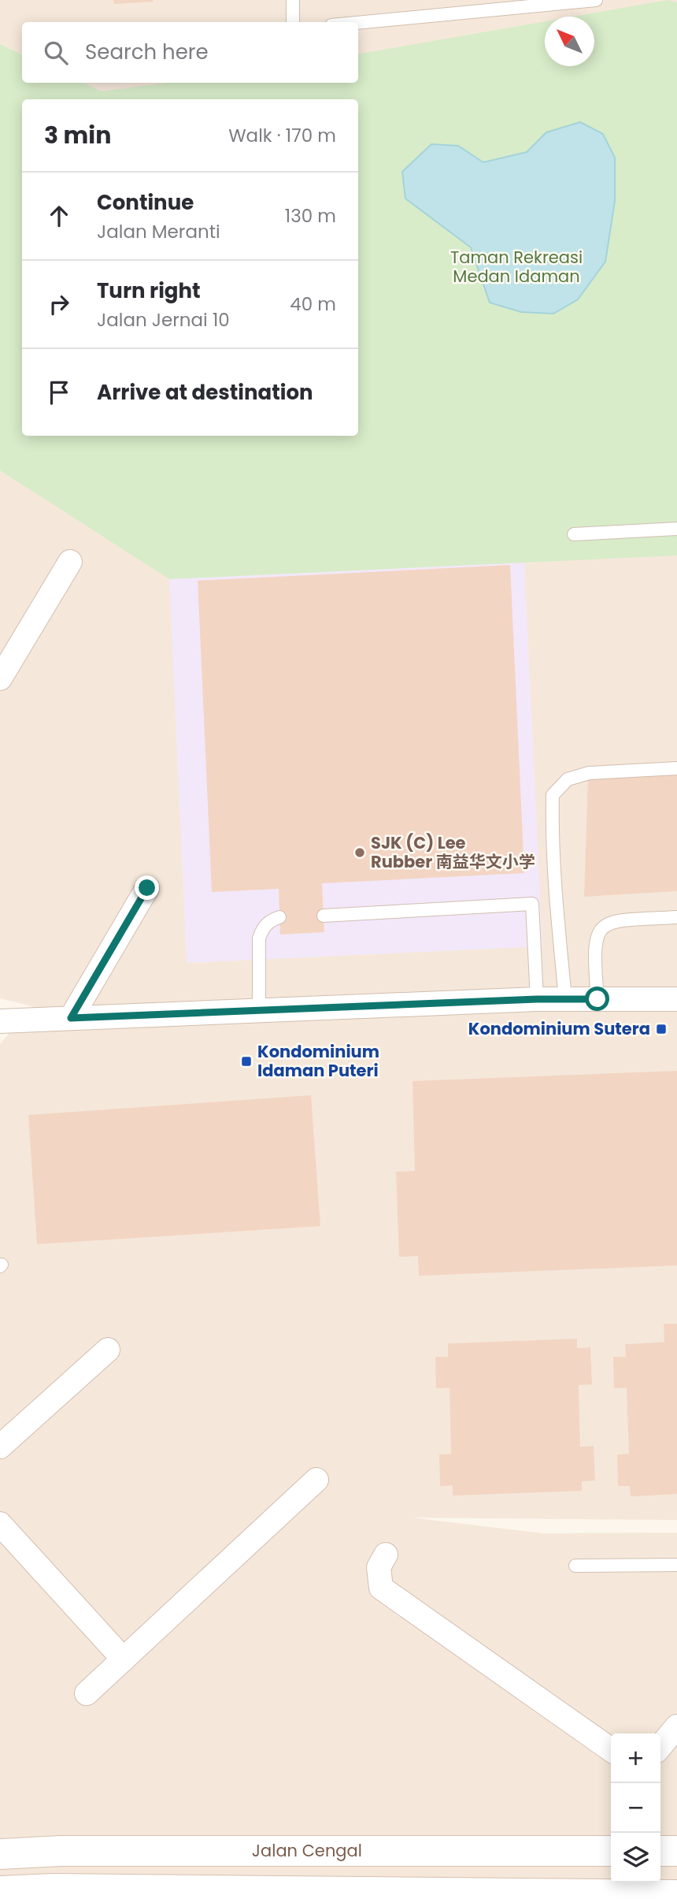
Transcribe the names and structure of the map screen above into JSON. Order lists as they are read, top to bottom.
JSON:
{
  "streets": {
    "street": ["Jalan Cengal"]
  },
  "parks": ["Taman Rekreasi Medan Idaman"],
  "places": {
    "other": ["SJK (C) Lee Rubber 南益华文小学"],
    "transit": ["Kondominium Sutera", "Kondominium Idaman Puteri"]
  },
  "north": "top left",
  "page": {
    "search": "Search here",
    "heading": ["3 min", "Walk · 170 m"],
    "list": [
      ["Continue", "Jalan Meranti", "130 m"],
      ["Turn right", "Jalan Jernai 10", "40 m"],
      "Arrive at destination"
    ],
    "map_buttons": ["+", "−"]
  }
}
